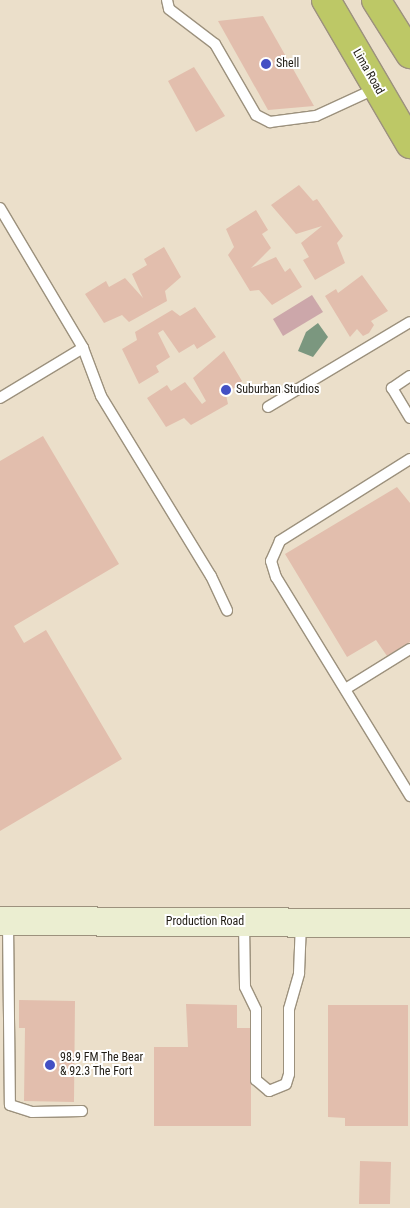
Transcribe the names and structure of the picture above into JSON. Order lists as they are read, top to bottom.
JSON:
{
  "streets": {
    "highway": ["Lima Road"],
    "street": ["Production Road"]
  },
  "places": ["Shell", "Suburban Studios", "98.9 FM The Bear & 92.3 The Fort"]
}
